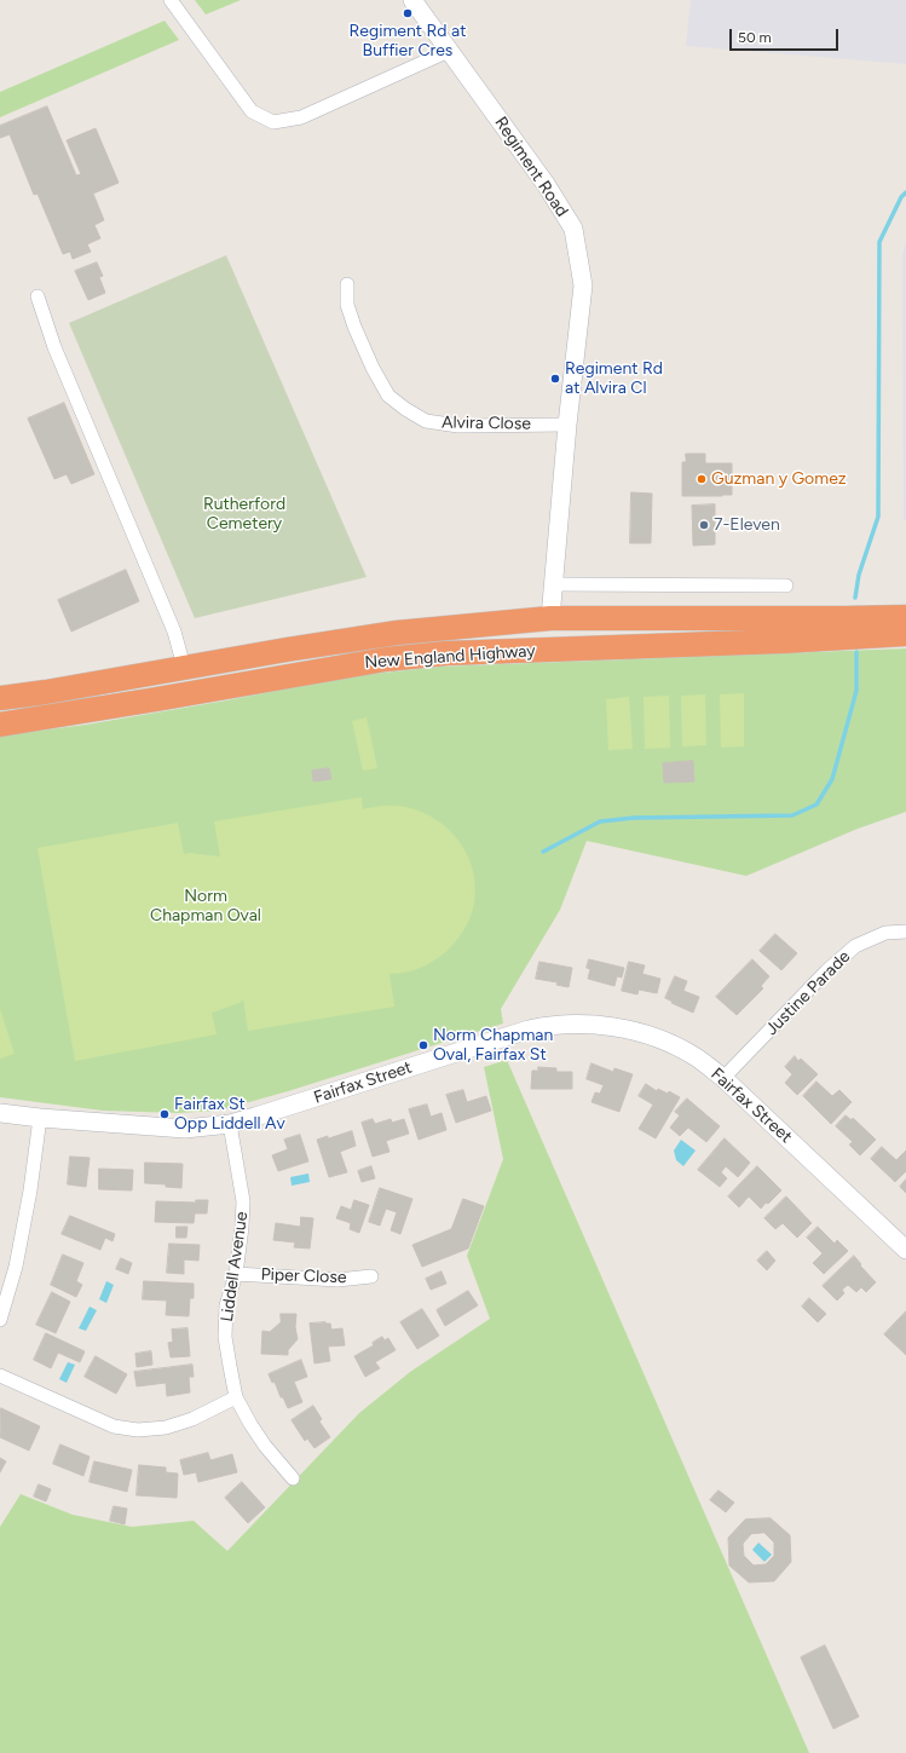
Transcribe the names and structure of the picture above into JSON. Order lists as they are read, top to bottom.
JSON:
{
  "streets": {
    "highway": ["New England Highway"],
    "street": [
      "Regiment Road",
      "Alvira Close",
      "Justine Parade",
      "Fairfax Street",
      "Liddell Avenue",
      "Piper Close"
    ]
  },
  "crossings": [
    ["Regiment Road", "Alvira Close"],
    ["Regiment Road", "New England Highway"],
    ["Justine Parade", "Fairfax Street"],
    ["Fairfax Street", "Liddell Avenue"],
    ["Liddell Avenue", "Piper Close"]
  ],
  "parks": ["Rutherford Cemetery", "Norm Chapman Oval"],
  "places": [
    "Regiment Rd at Buffier Cres",
    "Regiment Rd at Alvira Cl",
    "Guzman y Gomez",
    "7-Eleven",
    "Norm Chapman Oval, Fairfax St",
    "Fairfax St Opp Liddell Av"
  ],
  "scale_bar": "50 m"
}
